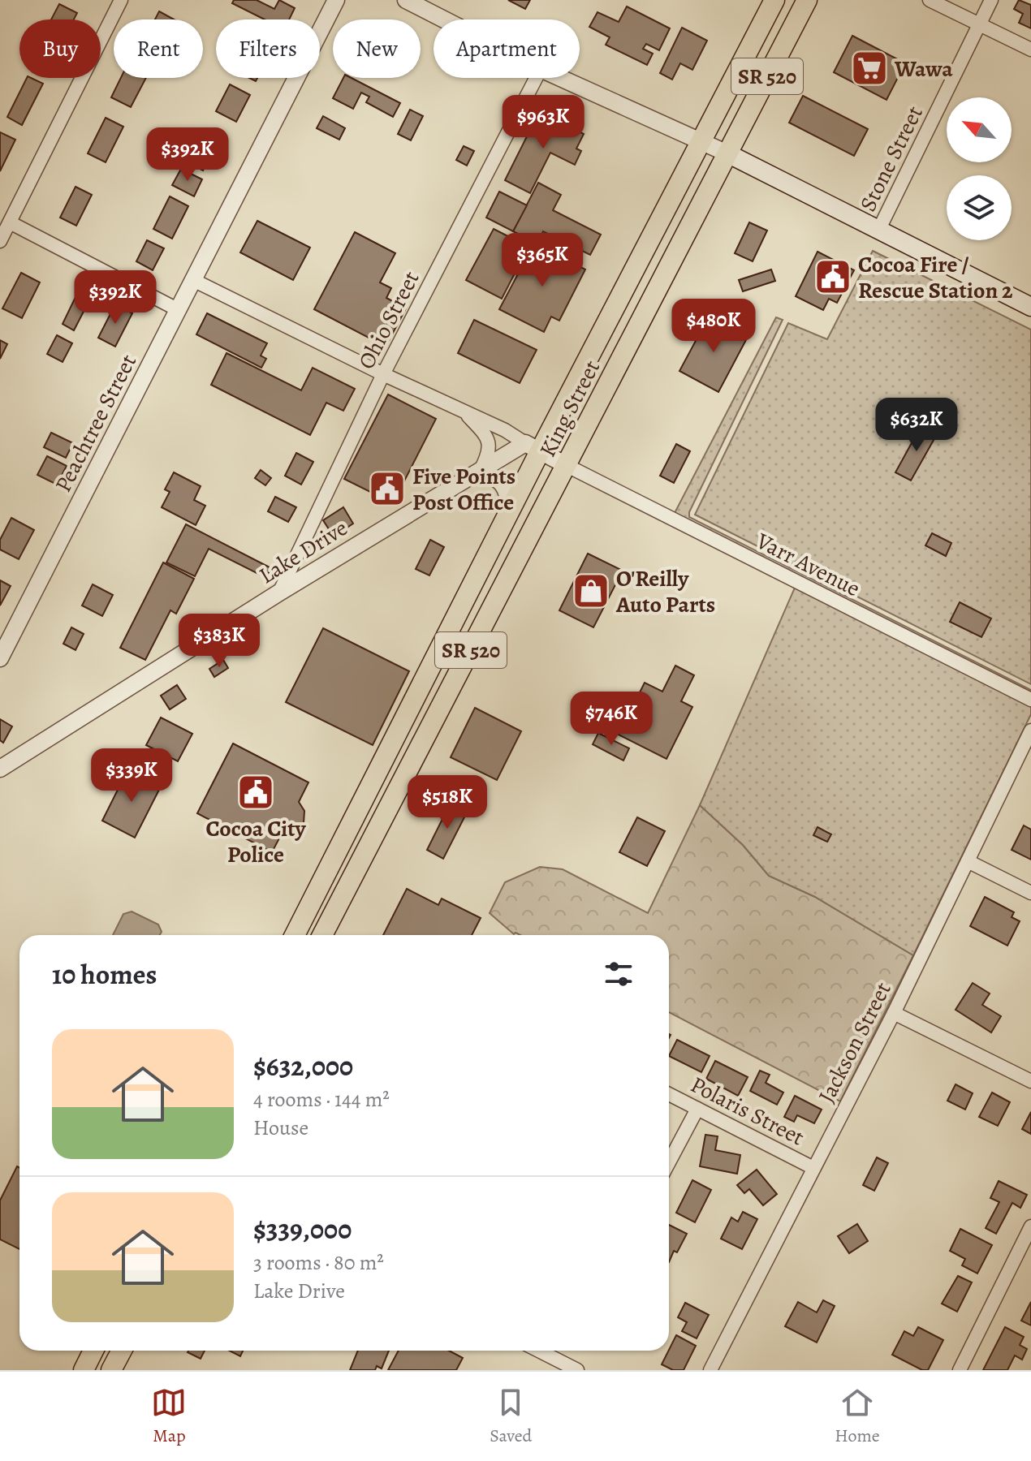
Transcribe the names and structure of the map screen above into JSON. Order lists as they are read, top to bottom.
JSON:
{
  "streets": {
    "main road": ["SR 520", "King Street"],
    "street": [
      "Stone Street",
      "Ohio Street",
      "Peachtree Street",
      "Lake Drive",
      "Varr Avenue",
      "Jackson Street",
      "Polaris Street"
    ]
  },
  "crossings": [
    ["Ohio Street", "Lake Drive"],
    ["King Street", "Lake Drive"],
    ["King Street", "Varr Avenue"],
    ["Jackson Street", "Polaris Street"]
  ],
  "places": {
    "supermarket": ["Wawa"],
    "public building": ["Cocoa Fire / Rescue Station 2", "Five Points Post Office", "Cocoa City Police"],
    "shop": ["O'Reilly Auto Parts"]
  },
  "north": "top left",
  "page": {
    "chip": [
      "Buy",
      "Rent",
      "Filters",
      "New",
      "Apartment"
    ],
    "price": [
      "$963K",
      "$392K",
      "$365K",
      "$392K",
      "$480K",
      "$632K",
      "$383K",
      "$746K",
      "$339K",
      "$518K"
    ],
    "heading": "10 homes",
    "list": [
      {
        "name": "$632,000",
        "note": "4 rooms · 144 m² · House"
      },
      {
        "name": "$339,000",
        "note": "3 rooms · 80 m² · Lake Drive"
      }
    ],
    "tabs": ["Map", "Saved", "Home"]
  }
}
